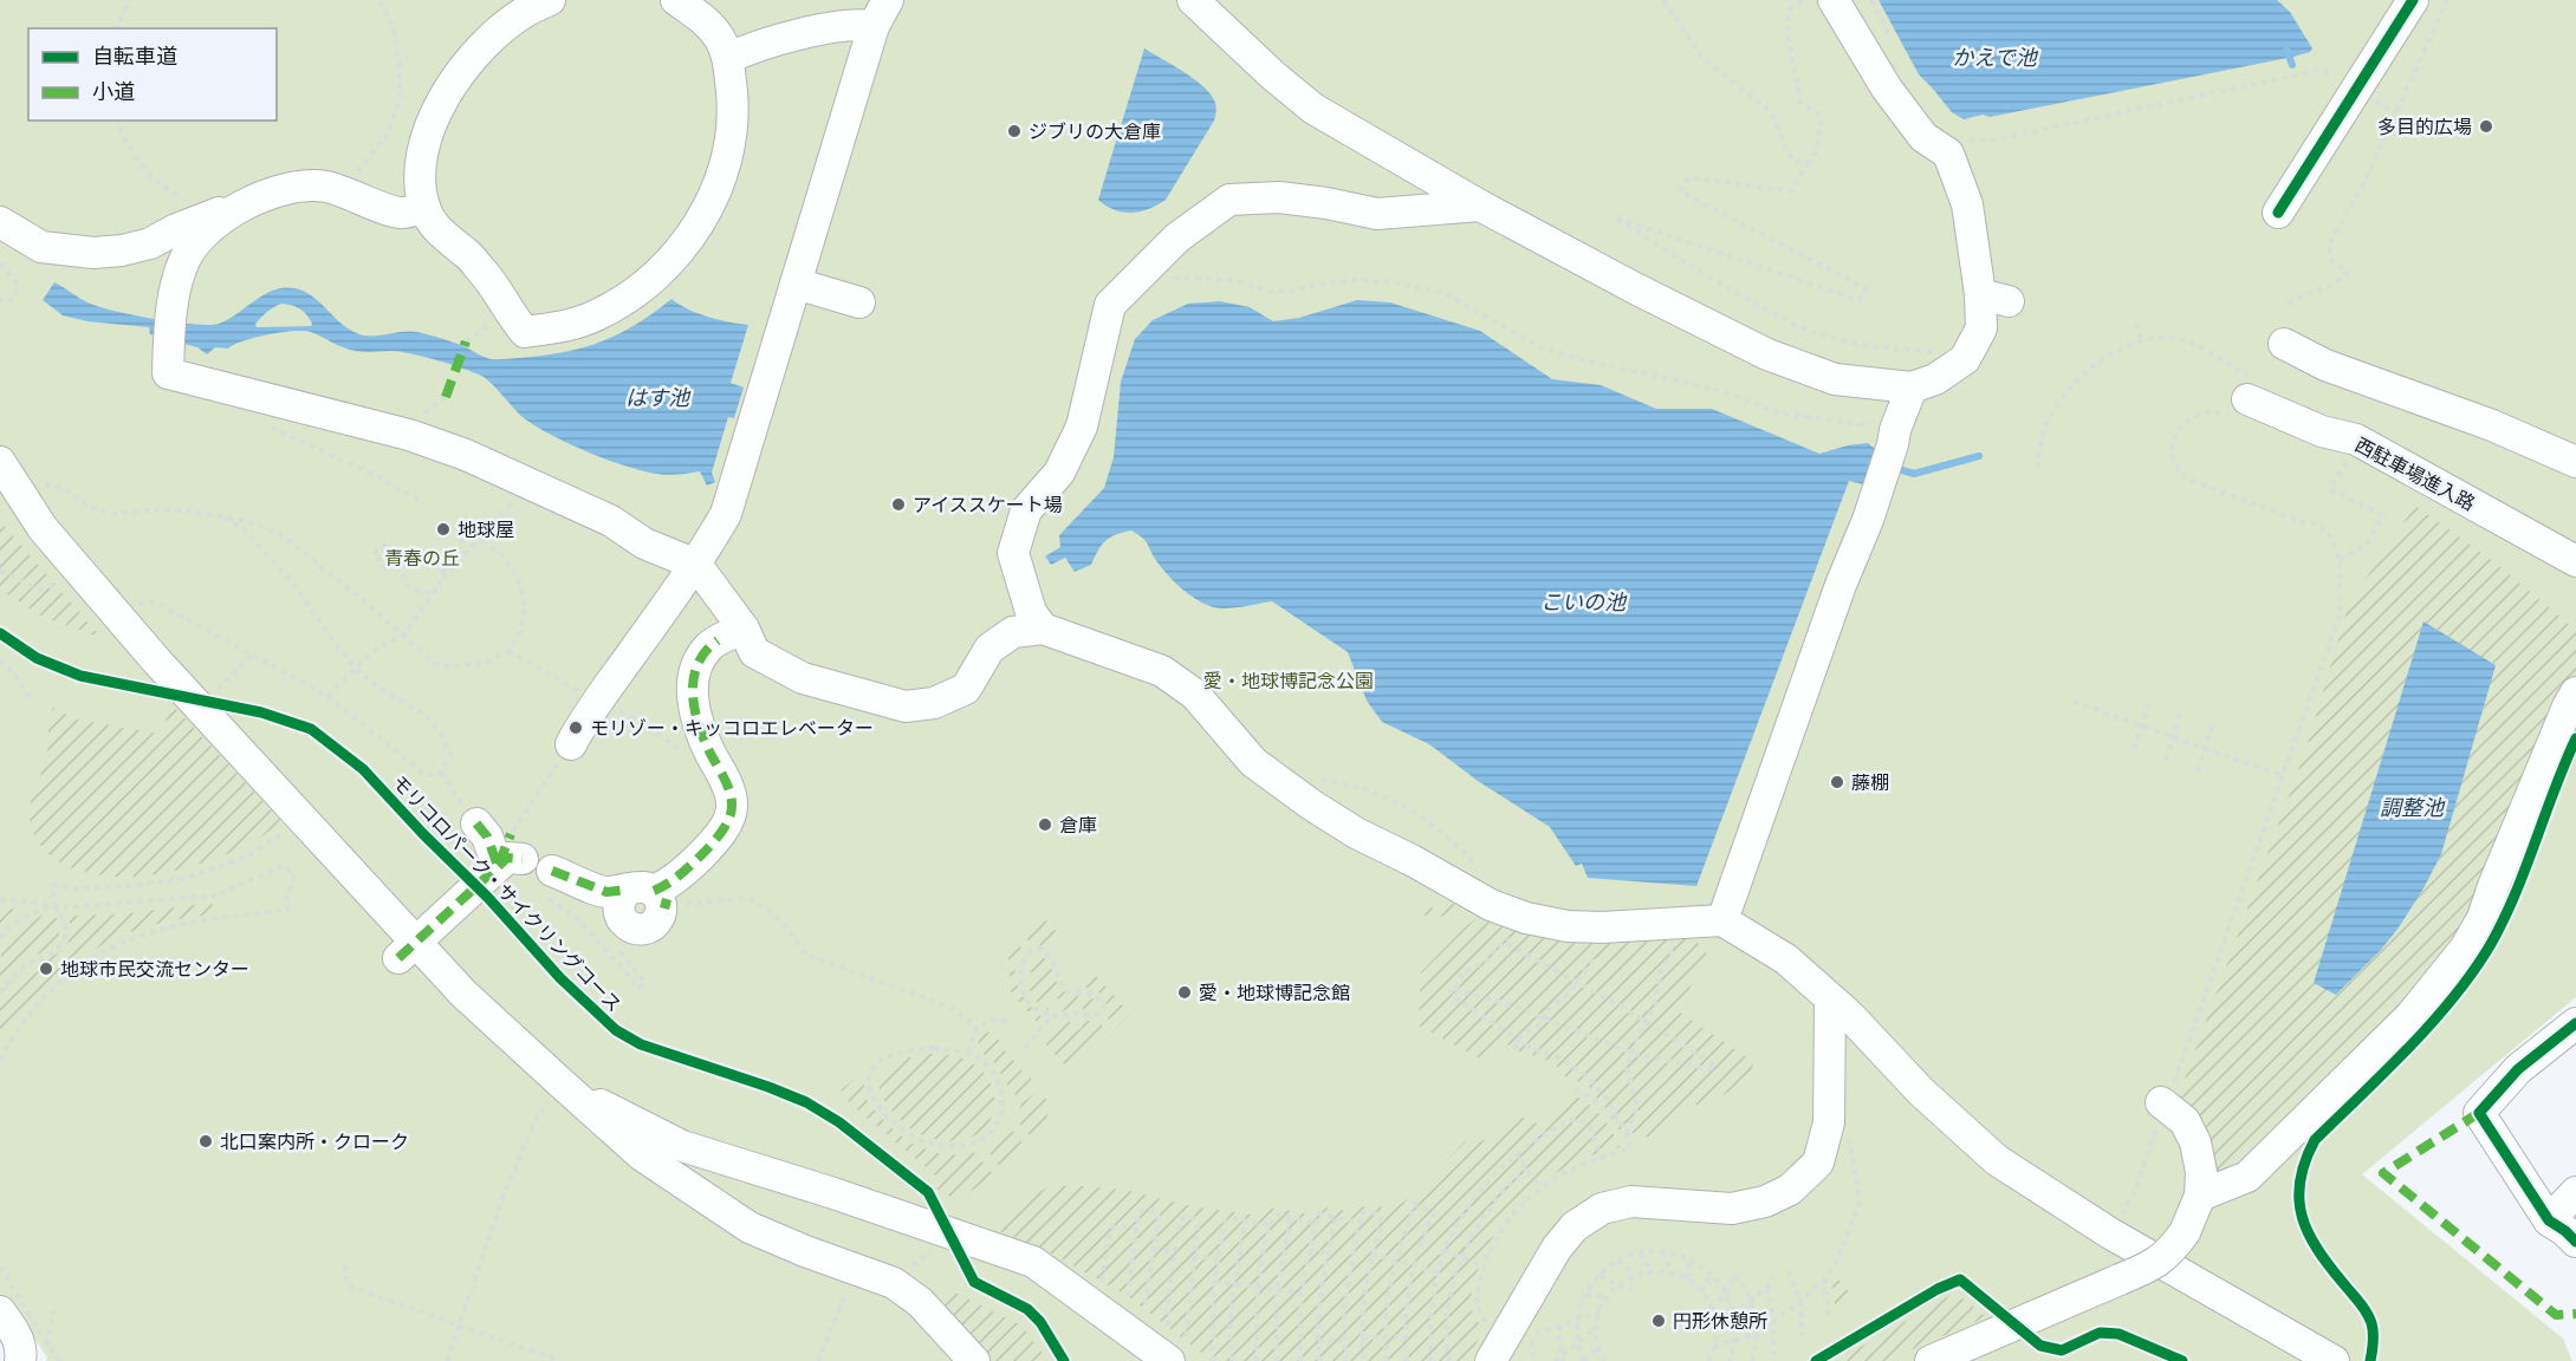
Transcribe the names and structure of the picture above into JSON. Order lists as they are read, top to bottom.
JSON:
{
  "streets": {
    "street": ["西駐車場進入路"],
    "cycle path": ["モリコロパーク・サイクリングコース"]
  },
  "water": [
    "かえで池",
    "はす池",
    "こいの池",
    "調整池"
  ],
  "parks": ["青春の丘", "愛・地球博記念公園"],
  "places": [
    "多目的広場",
    "ジブリの大倉庫",
    "アイススケート場",
    "地球屋",
    "モリゾー・キッコロエレベーター",
    "藤棚",
    "倉庫",
    "地球市民交流センター",
    "愛・地球博記念館",
    "北口案内所・クローク",
    "円形休憩所"
  ],
  "legend": ["自転車道", "小道"]
}
